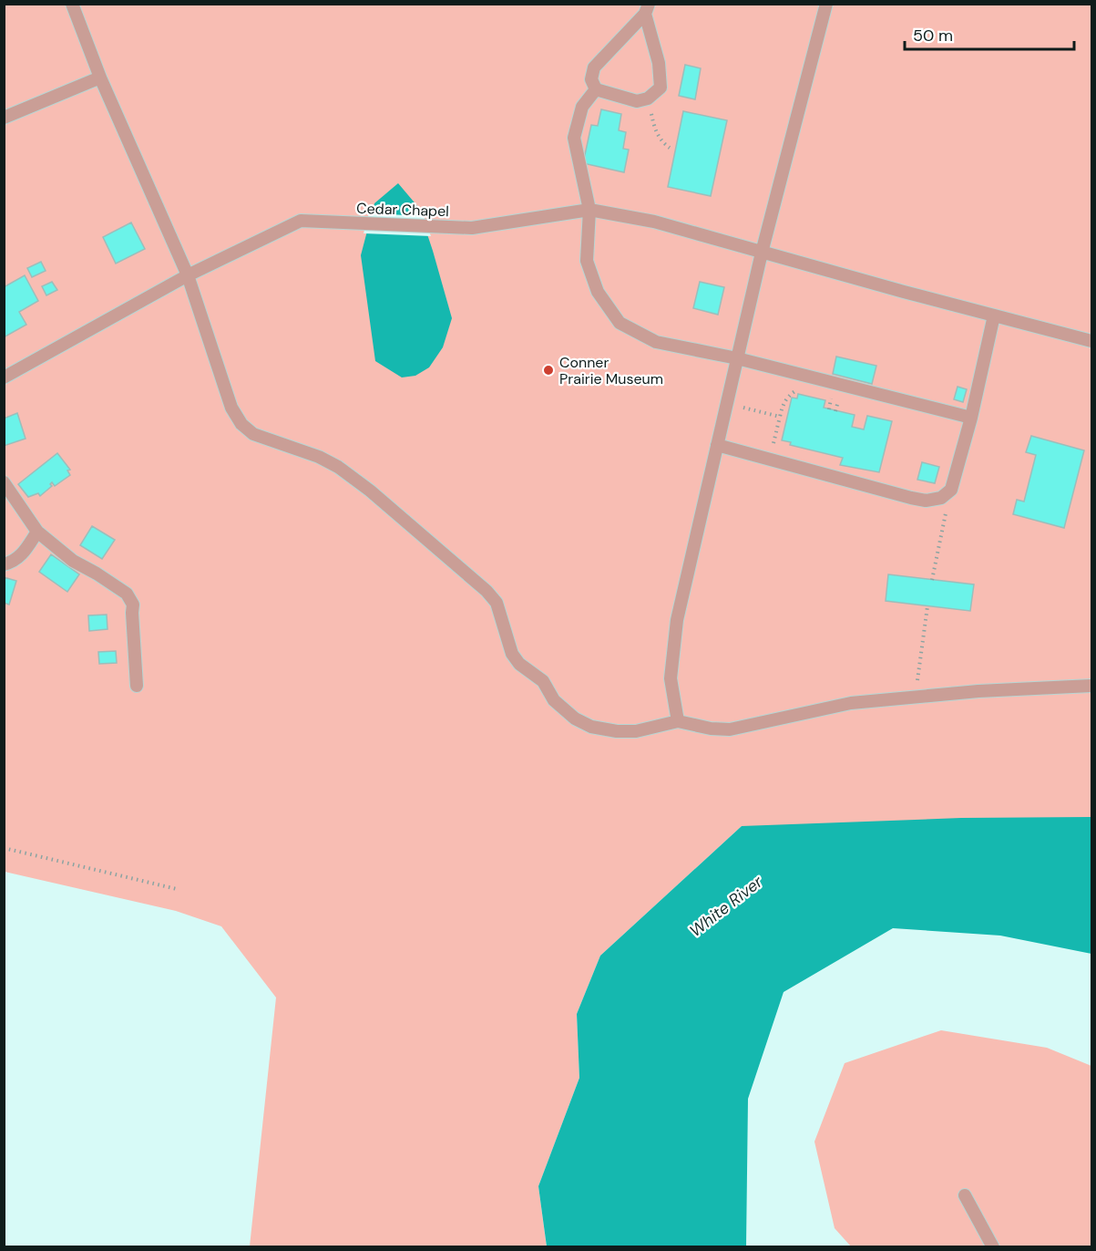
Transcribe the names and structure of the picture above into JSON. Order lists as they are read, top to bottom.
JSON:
{
  "streets": {
    "lane": ["Cedar Chapel"]
  },
  "water": ["White River"],
  "places": ["Conner Prairie Museum"],
  "scale_bar": "50 m"
}
